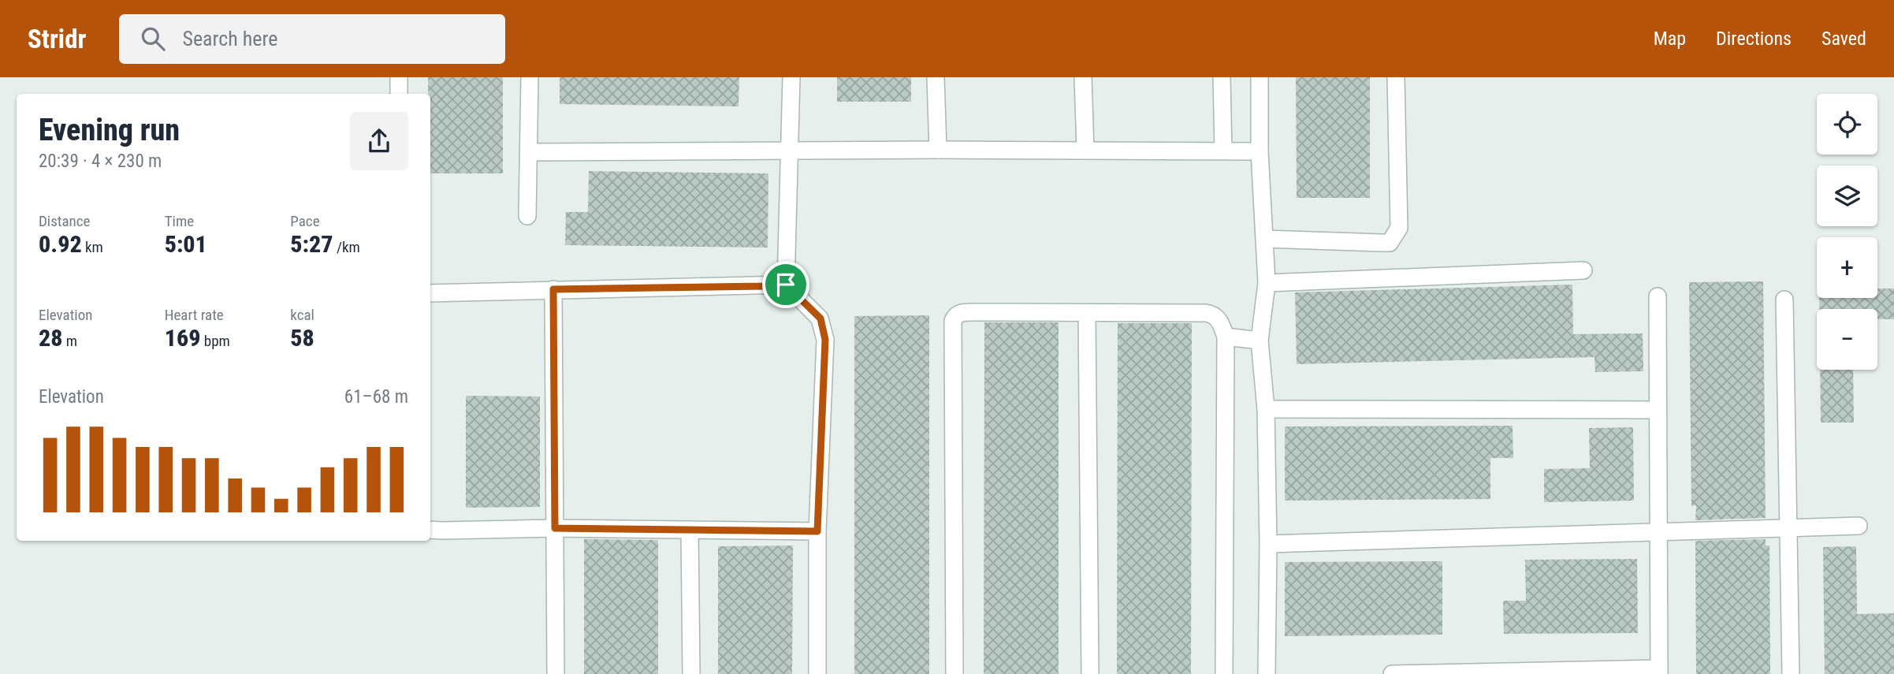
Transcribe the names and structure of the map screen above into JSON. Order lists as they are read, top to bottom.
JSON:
{
  "page": {
    "header": "Stridr",
    "search": "Search here",
    "nav": ["Map", "Directions", "Saved"],
    "map_buttons": ["+", "−"],
    "heading": ["Evening run", "20:39 · 4 × 230 m"],
    "stats": [
      ["Distance", "0.92 km"],
      ["Time", "5:01"],
      ["Pace", "5:27 /km"],
      ["Elevation", "28 m"],
      ["Heart rate", "169 bpm"],
      ["kcal", "58"]
    ],
    "chart": ["Elevation", "61–68 m"]
  }
}
